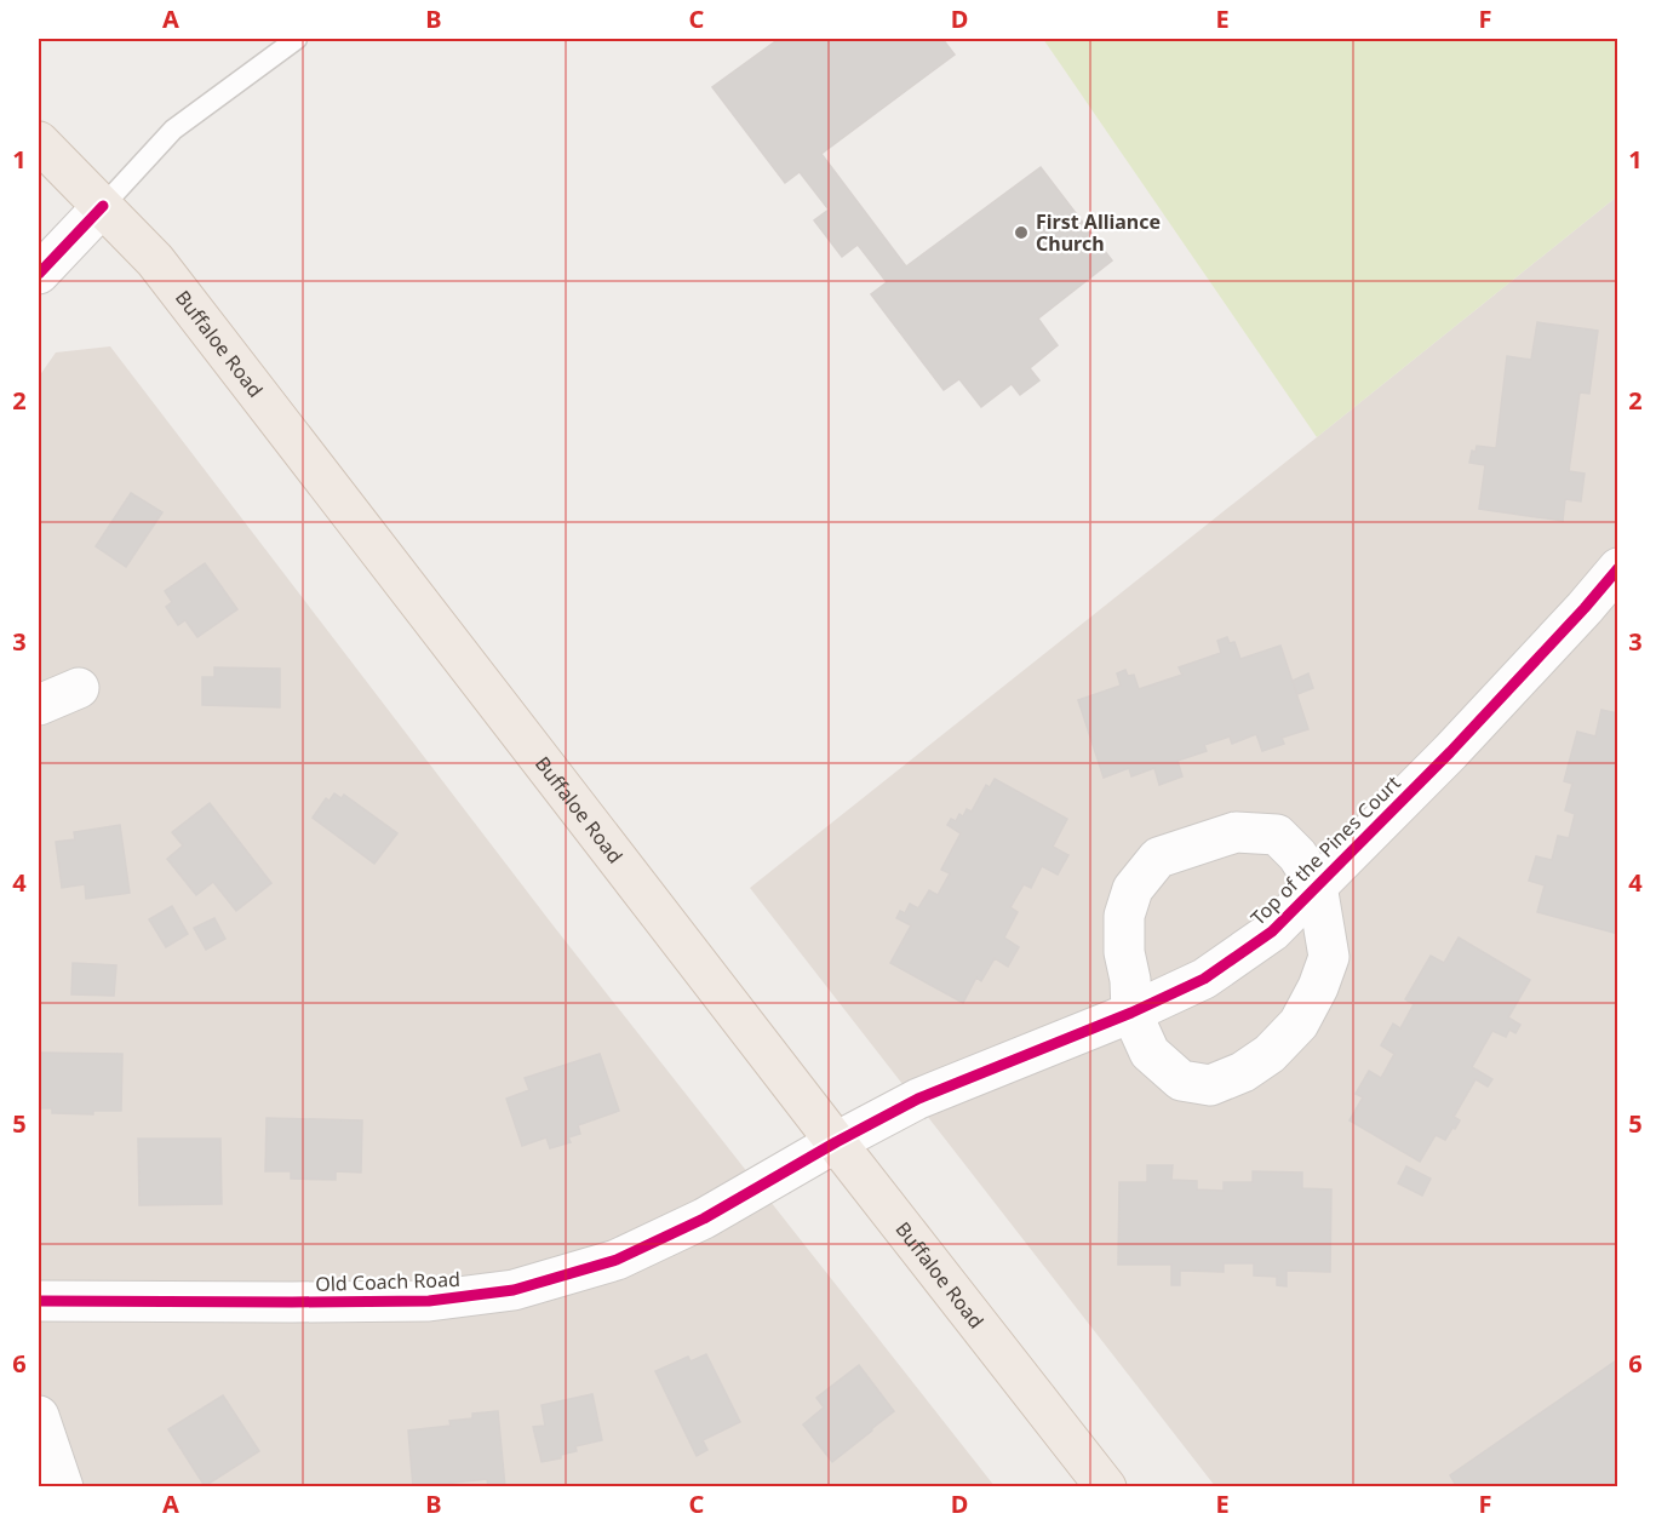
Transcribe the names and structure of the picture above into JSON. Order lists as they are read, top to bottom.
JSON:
{
  "streets": {
    "main road": ["Buffaloe Road"],
    "street": ["Top of the Pines Court", "Old Coach Road"]
  },
  "crossings": [
    ["Buffaloe Road", "Old Coach Road"],
    ["Top of the Pines Court", "Old Coach Road"]
  ],
  "places": ["First Alliance Church"],
  "grid": {
    "columns": [
      "A",
      "B",
      "C",
      "D",
      "E",
      "F"
    ],
    "rows": [
      "1",
      "2",
      "3",
      "4",
      "5",
      "6"
    ]
  }
}
